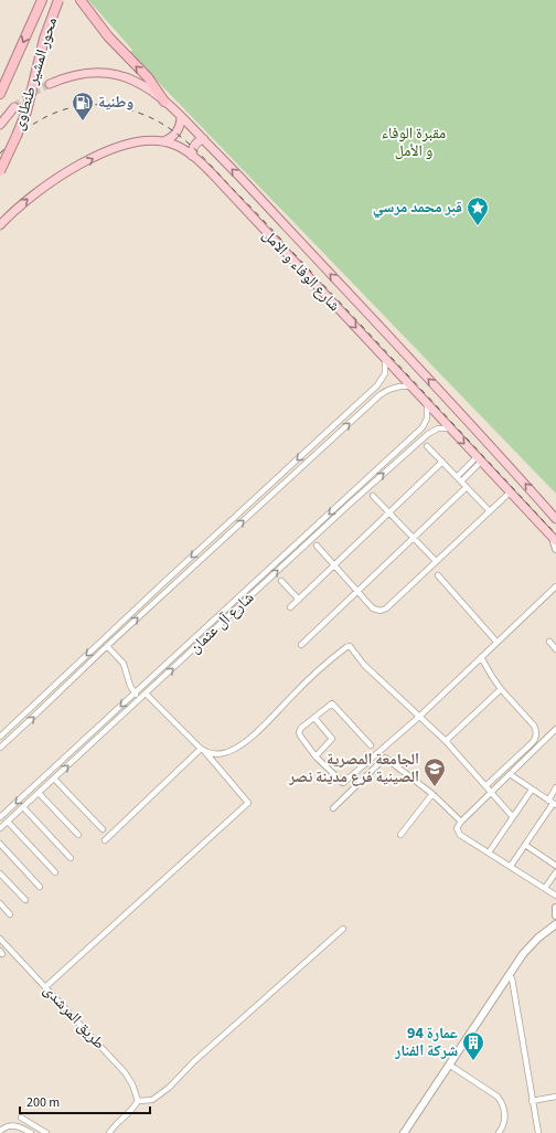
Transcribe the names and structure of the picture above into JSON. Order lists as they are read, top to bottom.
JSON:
{
  "streets": {
    "highway": ["محور المشير طنطاوى"],
    "main road": ["شارع الوفاء و الامل"],
    "street": ["شارع آل عثمان", "طريق المرشدى"]
  },
  "parks": ["مقبرة الوفاء و الأمل"],
  "places": {
    "fuel station": ["وطنية"],
    "place": ["قبر محمد مرسي"],
    "school or university": ["الجامعة المصرية الصينية فرع مدينة نصر"],
    "building": ["عمارة 94 شركة الفنار"]
  },
  "scale_bar": "200 m"
}
